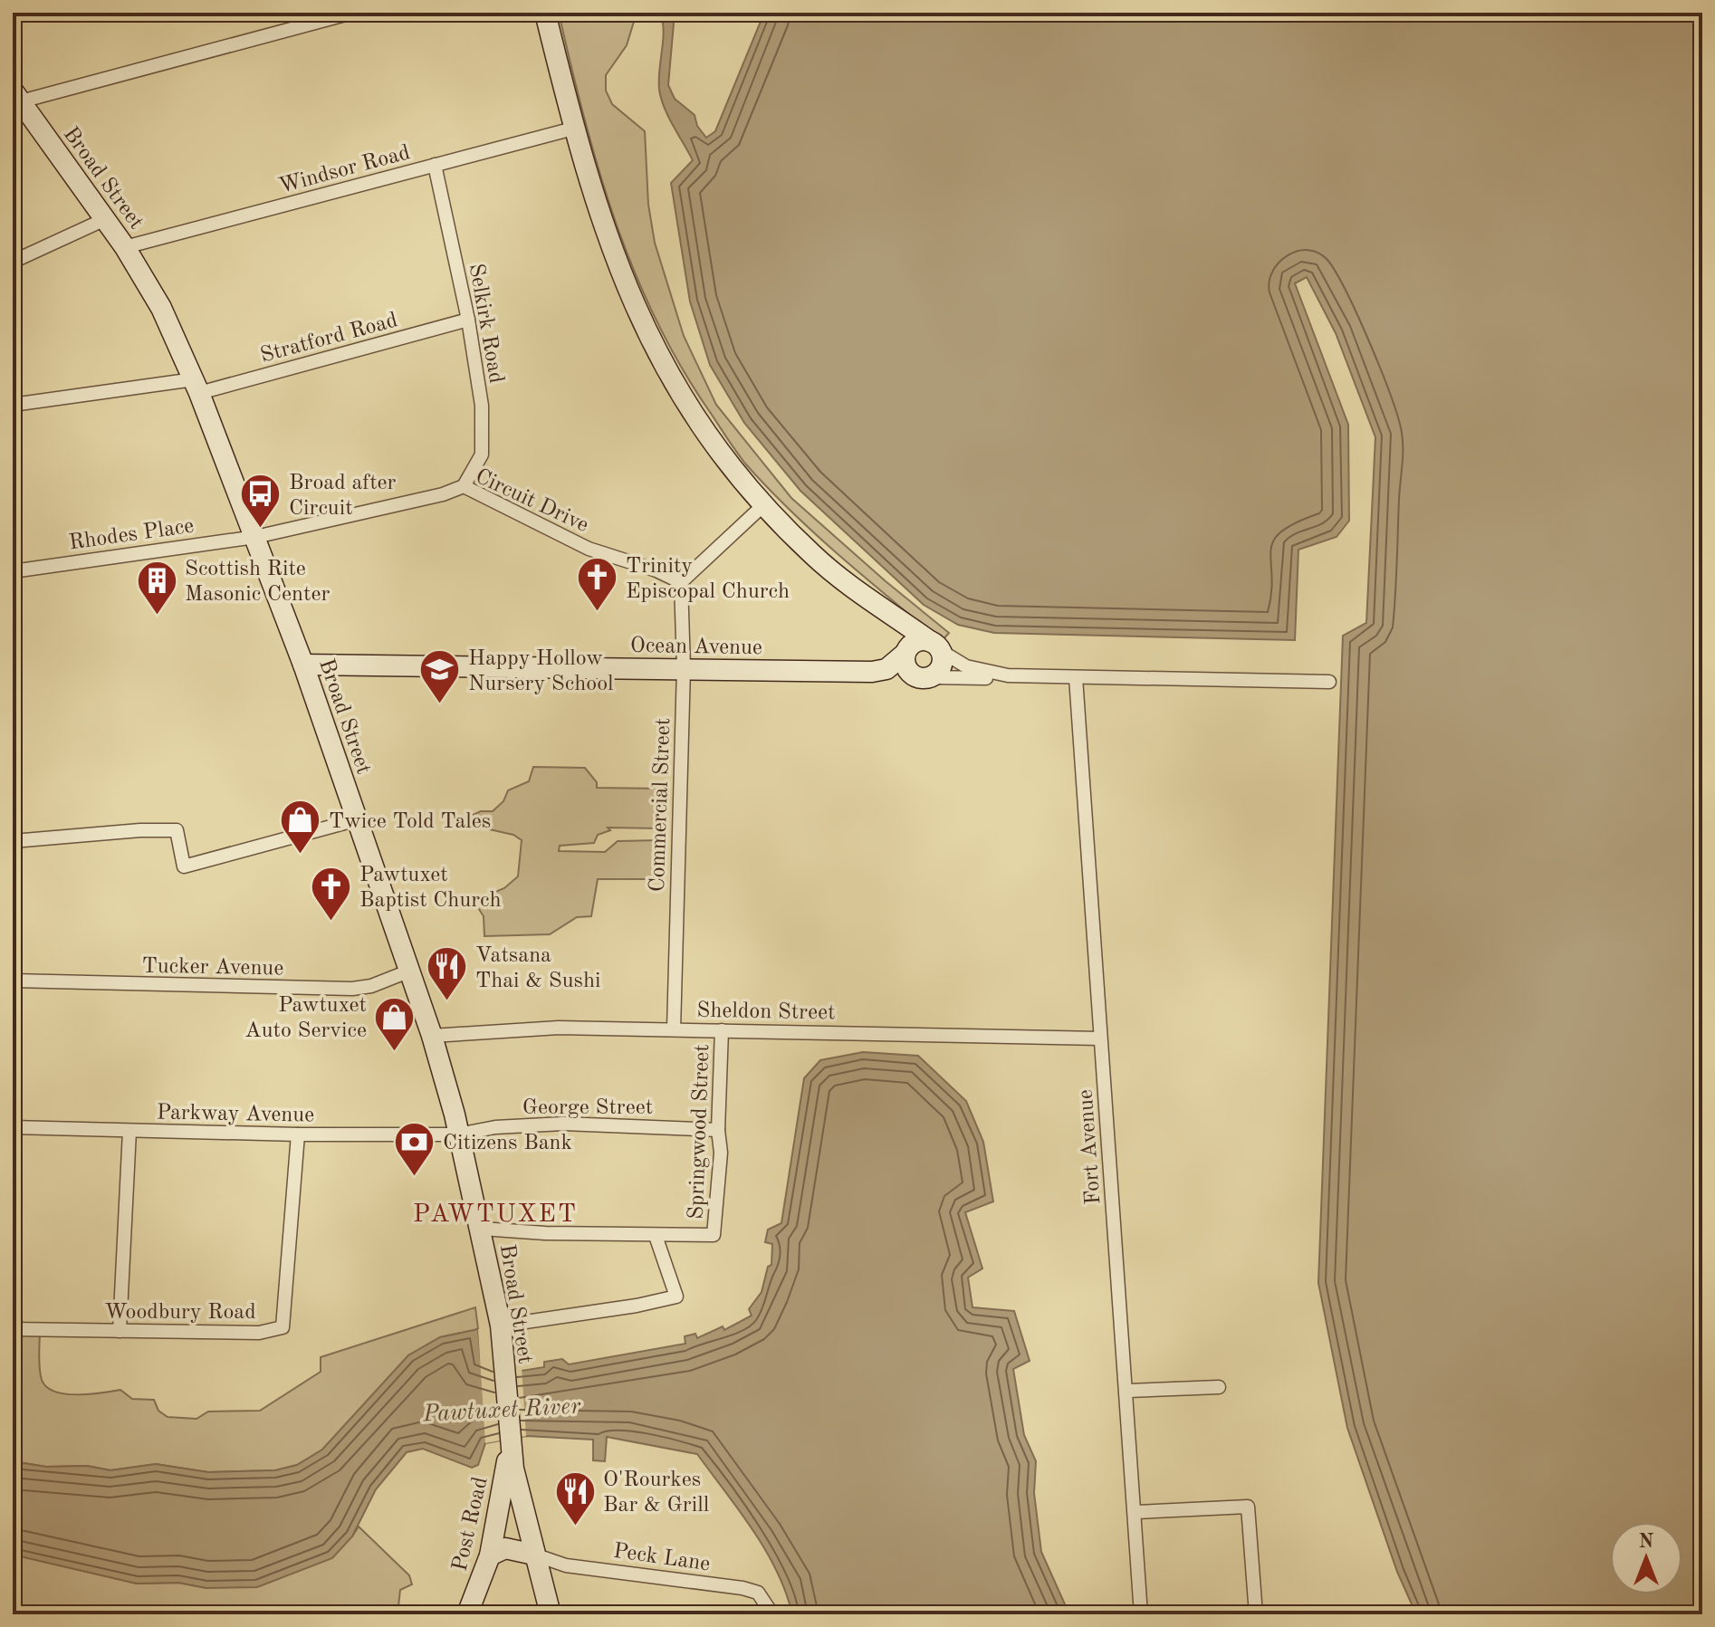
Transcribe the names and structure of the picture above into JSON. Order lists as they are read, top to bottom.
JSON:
{
  "streets": {
    "street": [
      "Windsor Road",
      "Broad Street",
      "Selkirk Road",
      "Stratford Road",
      "Circuit Drive",
      "Rhodes Place",
      "Ocean Avenue",
      "Commercial Street",
      "Tucker Avenue",
      "Sheldon Street",
      "George Street",
      "Parkway Avenue",
      "Springwood Street",
      "Fort Avenue",
      "Woodbury Road",
      "Post Road",
      "Peck Lane"
    ]
  },
  "crossings": [
    ["Windsor Road", "Broad Street"],
    ["Windsor Road", "Selkirk Road"],
    ["Broad Street", "Stratford Road"],
    ["Broad Street", "Circuit Drive"],
    ["Broad Street", "Rhodes Place"],
    ["Broad Street", "Ocean Avenue"],
    ["Broad Street", "Tucker Avenue"],
    ["Broad Street", "Sheldon Street"],
    ["Broad Street", "George Street"],
    ["Broad Street", "Parkway Avenue"],
    ["Broad Street", "Post Road"],
    ["Selkirk Road", "Stratford Road"],
    ["Selkirk Road", "Circuit Drive"],
    ["Circuit Drive", "Rhodes Place"],
    ["Circuit Drive", "Commercial Street"],
    ["Ocean Avenue", "Commercial Street"],
    ["Ocean Avenue", "Fort Avenue"],
    ["Commercial Street", "Sheldon Street"],
    ["Sheldon Street", "Springwood Street"],
    ["Sheldon Street", "Fort Avenue"],
    ["George Street", "Parkway Avenue"],
    ["George Street", "Springwood Street"],
    ["Parkway Avenue", "Woodbury Road"]
  ],
  "districts": ["PAWTUXET"],
  "water": ["Pawtuxet River"],
  "places": {
    "bus stop": ["Broad after Circuit"],
    "church": ["Trinity Episcopal Church", "Pawtuxet Baptist Church"],
    "building": ["Scottish Rite Masonic Center"],
    "school or university": ["Happy Hollow Nursery School"],
    "shop": ["Twice Told Tales", "Pawtuxet Auto Service"],
    "restaurant": ["Vatsana Thai & Sushi", "O'Rourkes Bar & Grill"],
    "bank": ["Citizens Bank"]
  },
  "north": "top"
}
